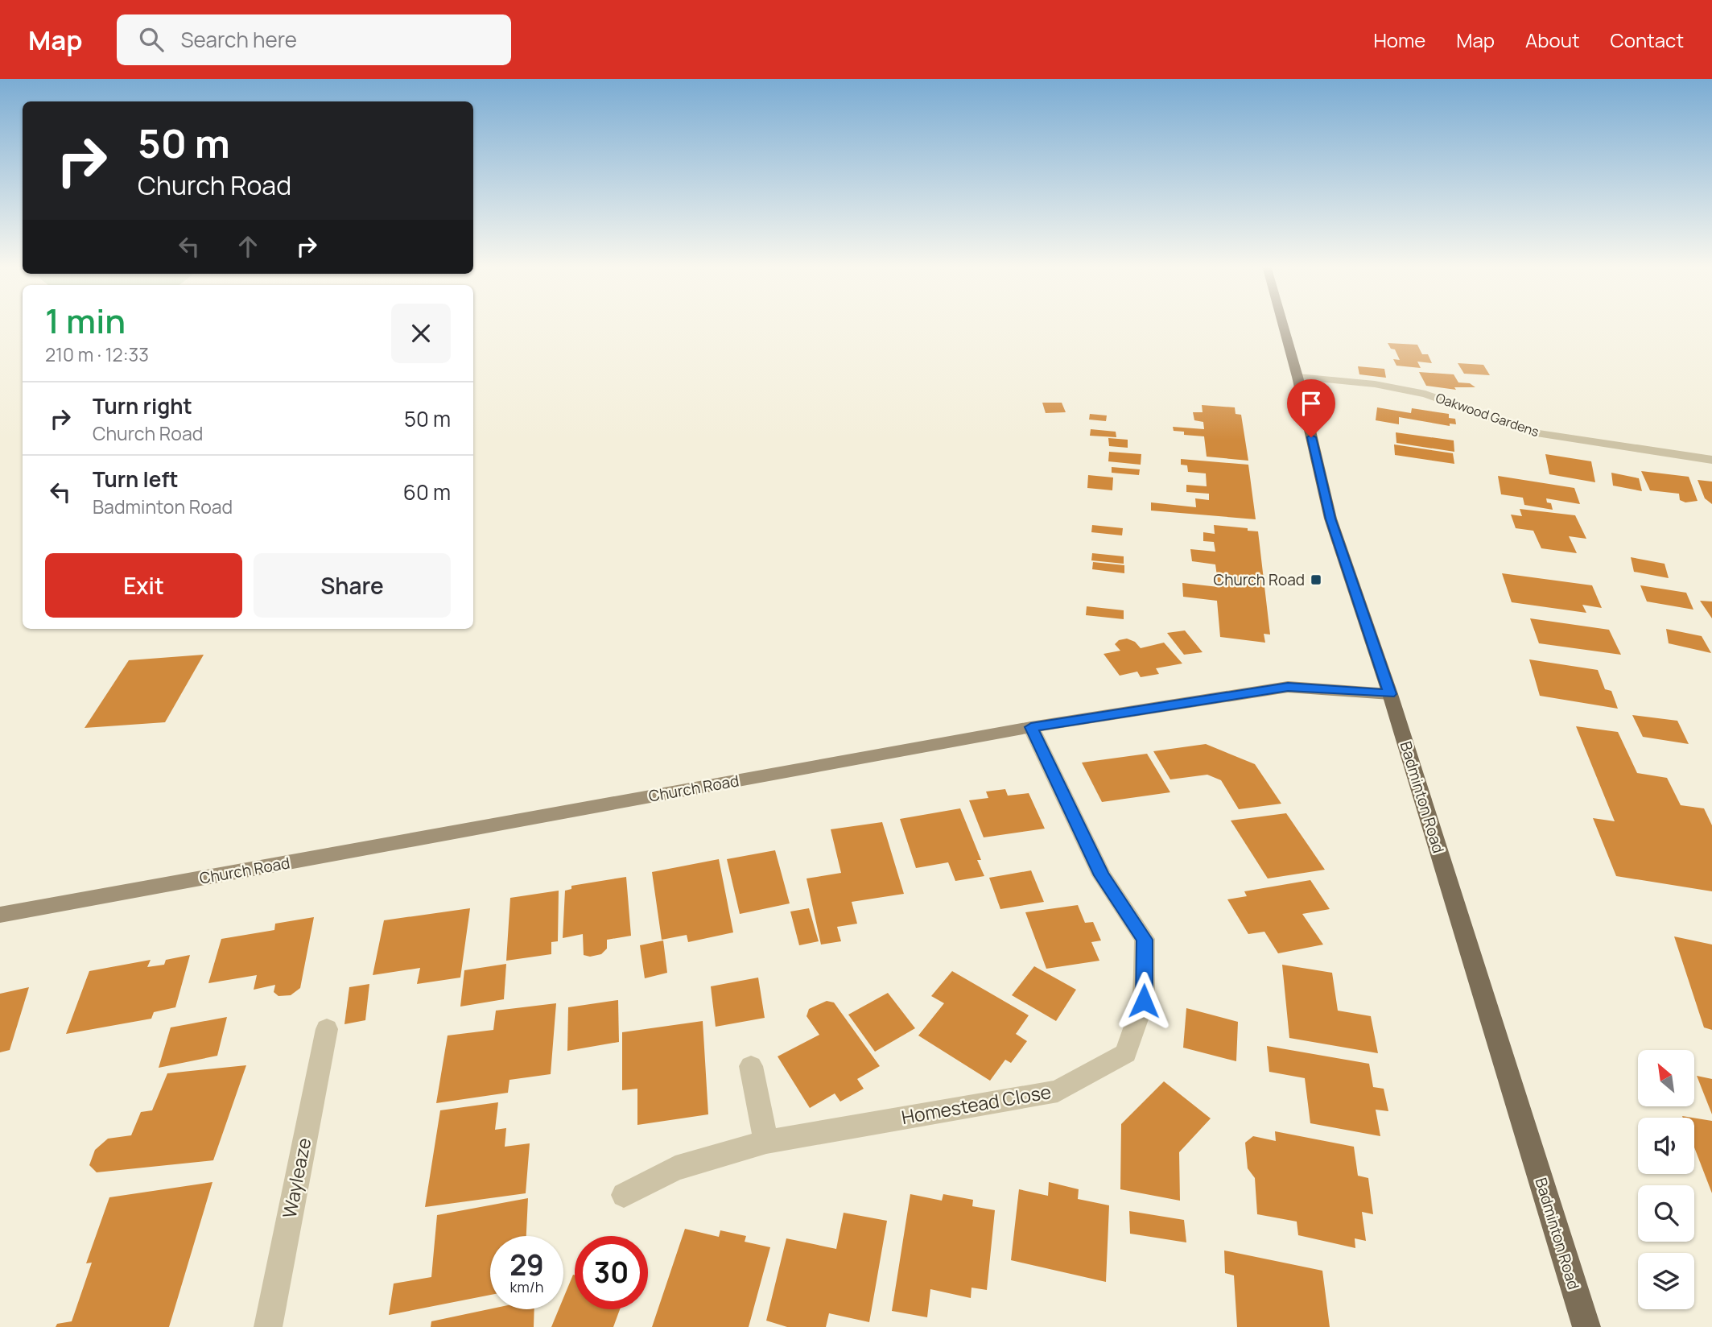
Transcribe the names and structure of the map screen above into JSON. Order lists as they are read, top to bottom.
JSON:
{
  "streets": {
    "main road": ["Badminton Road"],
    "street": [
      "Oakwood Gardens",
      "Church Road",
      "Homestead Close",
      "Wayleaze"
    ]
  },
  "crossings": [
    ["Oakwood Gardens", "Badminton Road"],
    ["Church Road", "Badminton Road"],
    ["Church Road", "Homestead Close"]
  ],
  "places": {
    "transit": ["Church Road"]
  },
  "north": "top left",
  "page": {
    "header": "Map",
    "search": "Search here",
    "nav": [
      "Home",
      "Map",
      "About",
      "Contact"
    ],
    "turn": ["50 m", "Church Road"],
    "heading": ["1 min", "210 m · 12:33"],
    "list": [
      {
        "name": "Turn right",
        "note": "Church Road",
        "value": "50 m"
      },
      {
        "name": "Turn left",
        "note": "Badminton Road",
        "value": "60 m"
      }
    ],
    "buttons": ["Exit", "Share"],
    "speed": "29 km/h",
    "limit": "30"
  }
}
